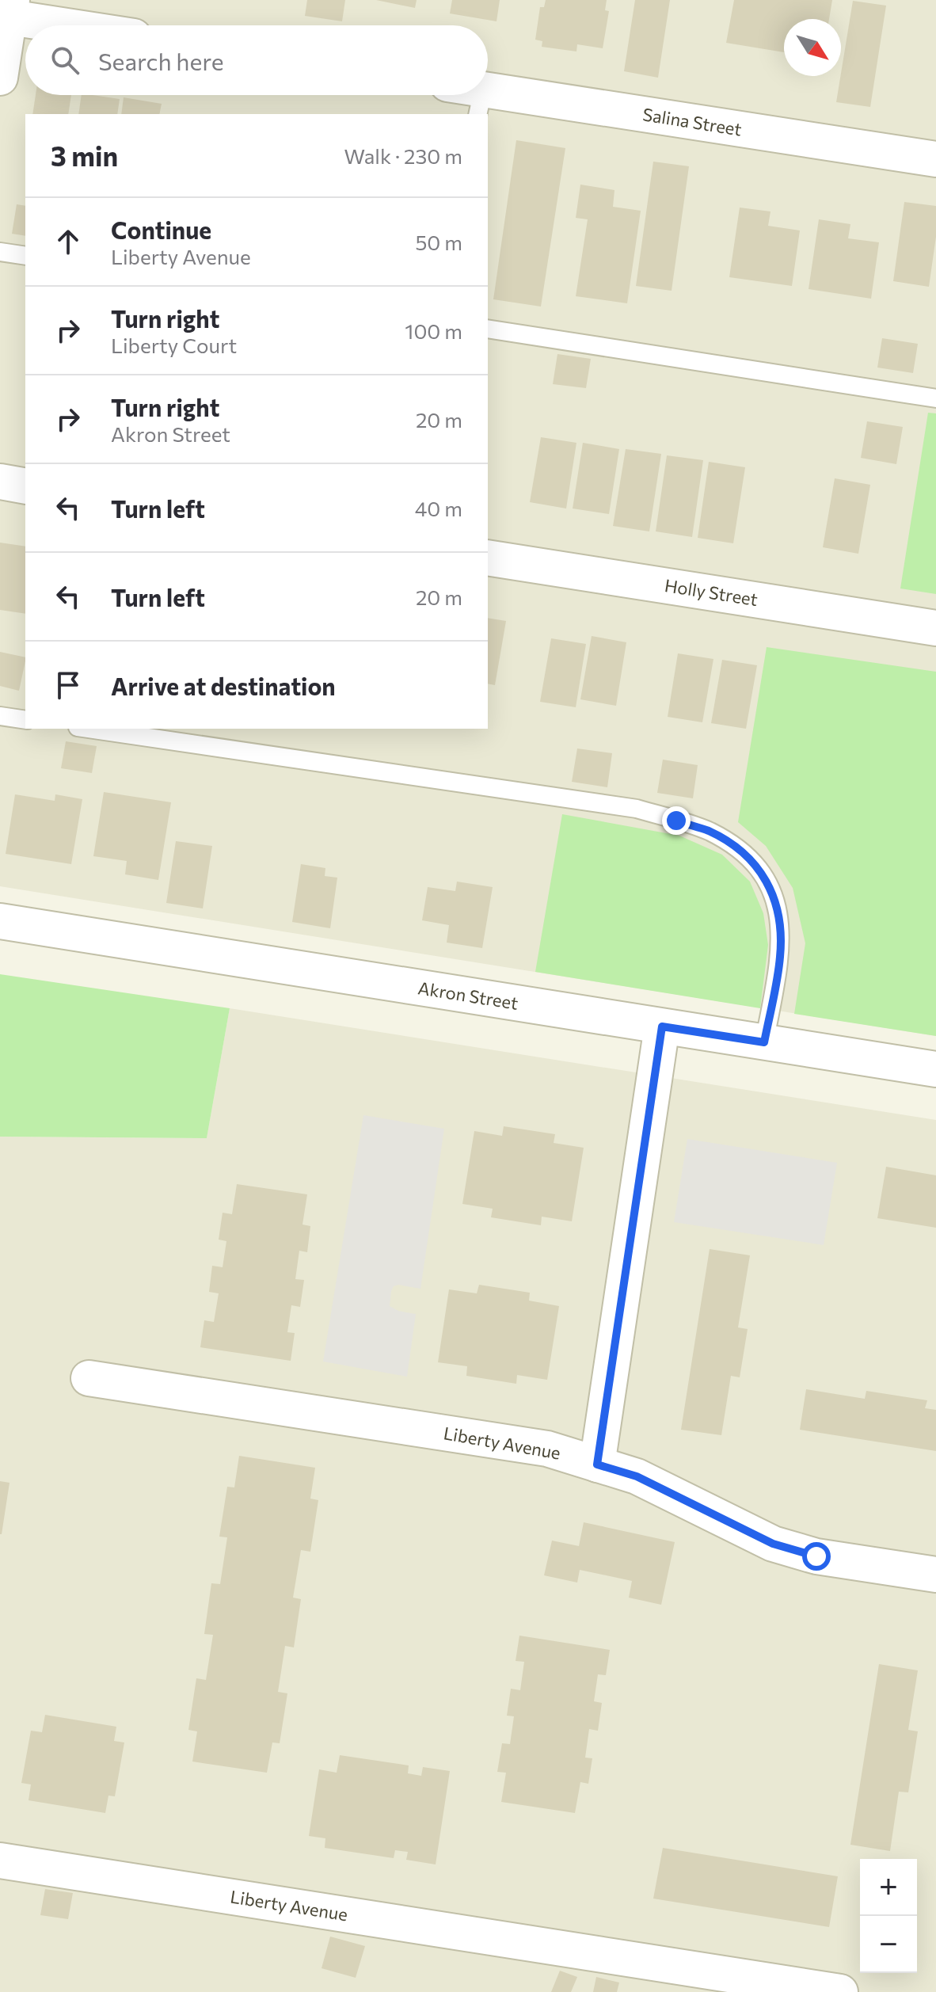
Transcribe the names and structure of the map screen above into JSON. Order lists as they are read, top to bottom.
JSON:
{
  "streets": {
    "street": [
      "Salina Street",
      "Holly Street",
      "Akron Street",
      "Liberty Avenue"
    ]
  },
  "north": "bottom right",
  "page": {
    "search": "Search here",
    "heading": ["3 min", "Walk · 230 m"],
    "list": [
      ["Continue", "Liberty Avenue", "50 m"],
      ["Turn right", "Liberty Court", "100 m"],
      ["Turn right", "Akron Street", "20 m"],
      ["Turn left", "40 m"],
      ["Turn left", "20 m"],
      "Arrive at destination"
    ],
    "map_buttons": ["+", "−"]
  }
}
